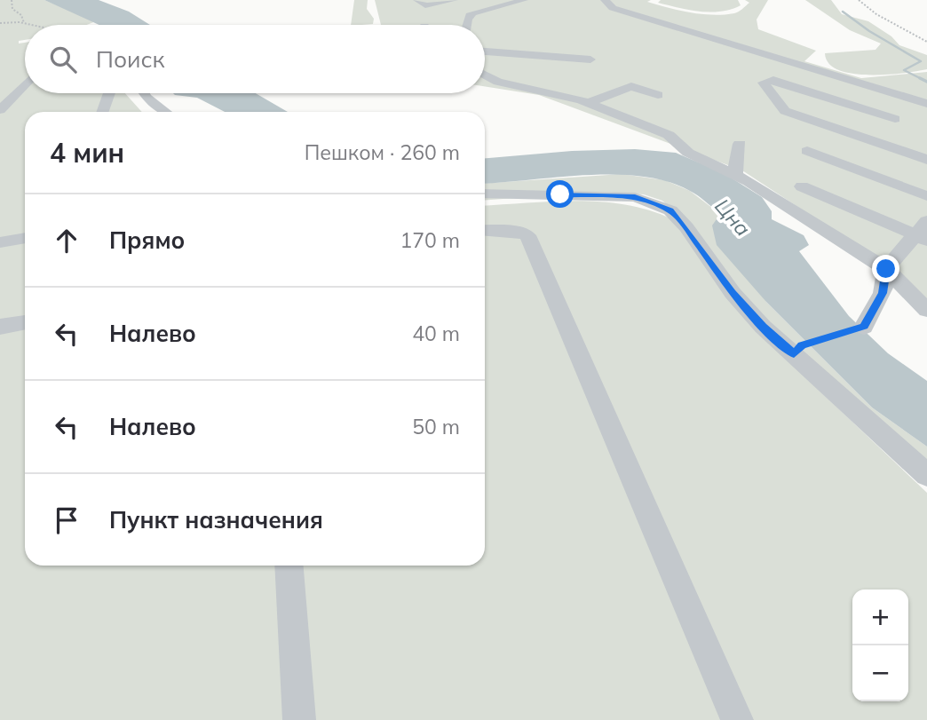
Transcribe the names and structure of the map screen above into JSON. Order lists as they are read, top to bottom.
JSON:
{
  "water": ["Цна"],
  "page": {
    "search": "Поиск",
    "heading": ["4 мин", "Пешком · 260 m"],
    "list": [
      ["Прямо", "170 m"],
      ["Налево", "40 m"],
      ["Налево", "50 m"],
      "Пункт назначения"
    ],
    "map_buttons": ["+", "−"]
  }
}
